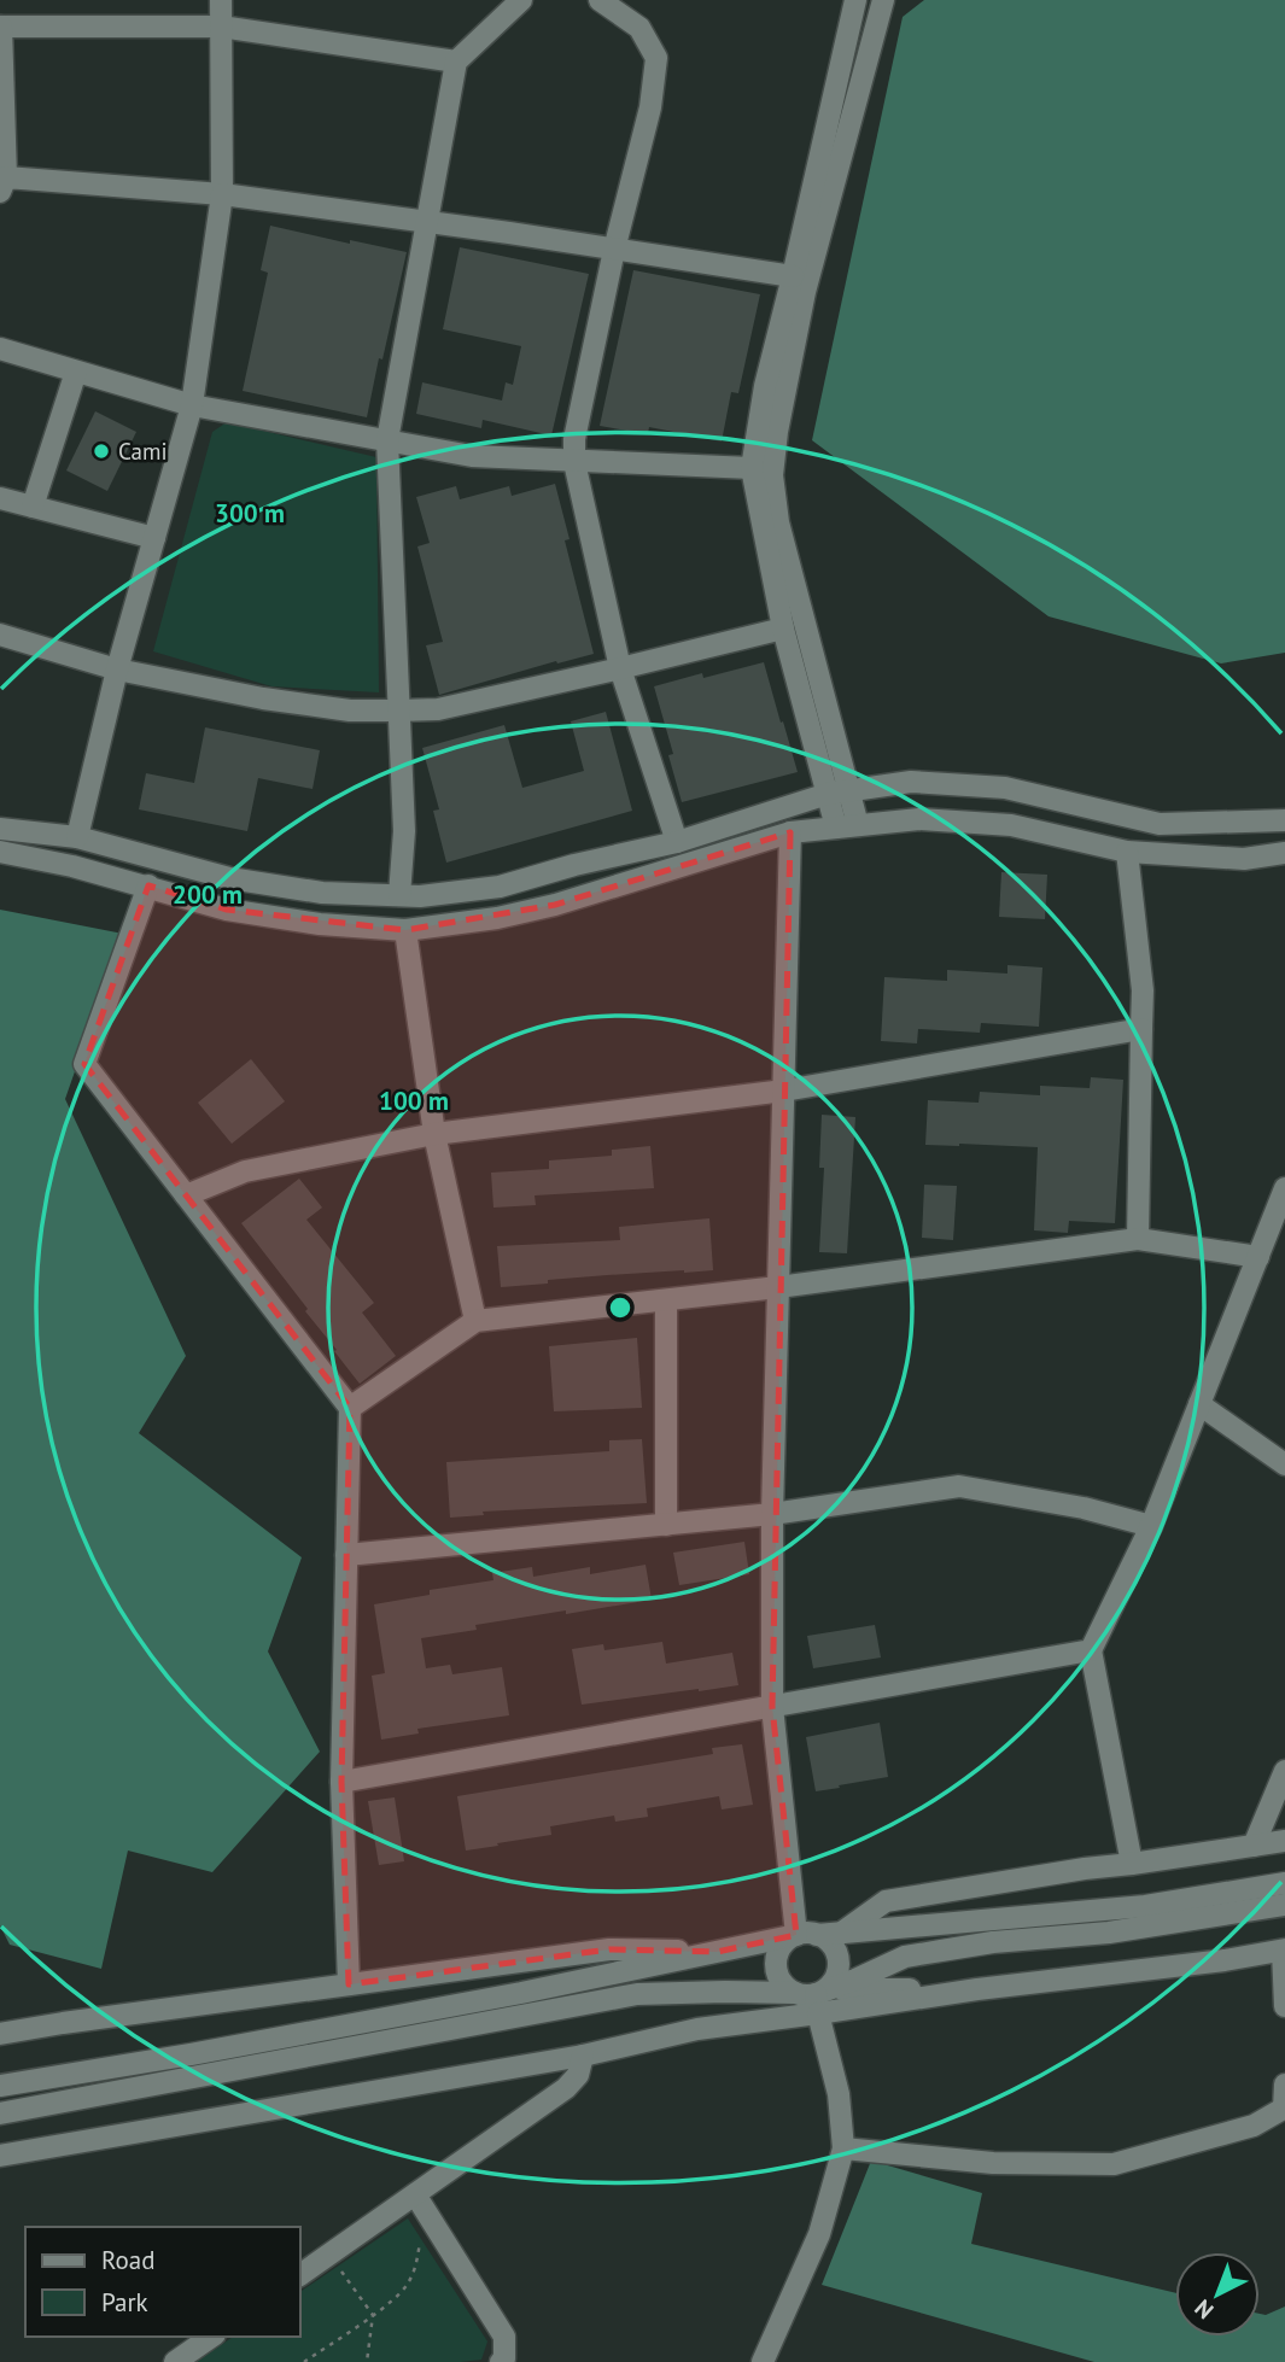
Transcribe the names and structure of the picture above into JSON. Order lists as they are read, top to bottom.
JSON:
{
  "places": ["Cami"],
  "legend": ["Road", "Park"],
  "north": "bottom left",
  "rings": ["300 m", "200 m", "100 m"]
}
